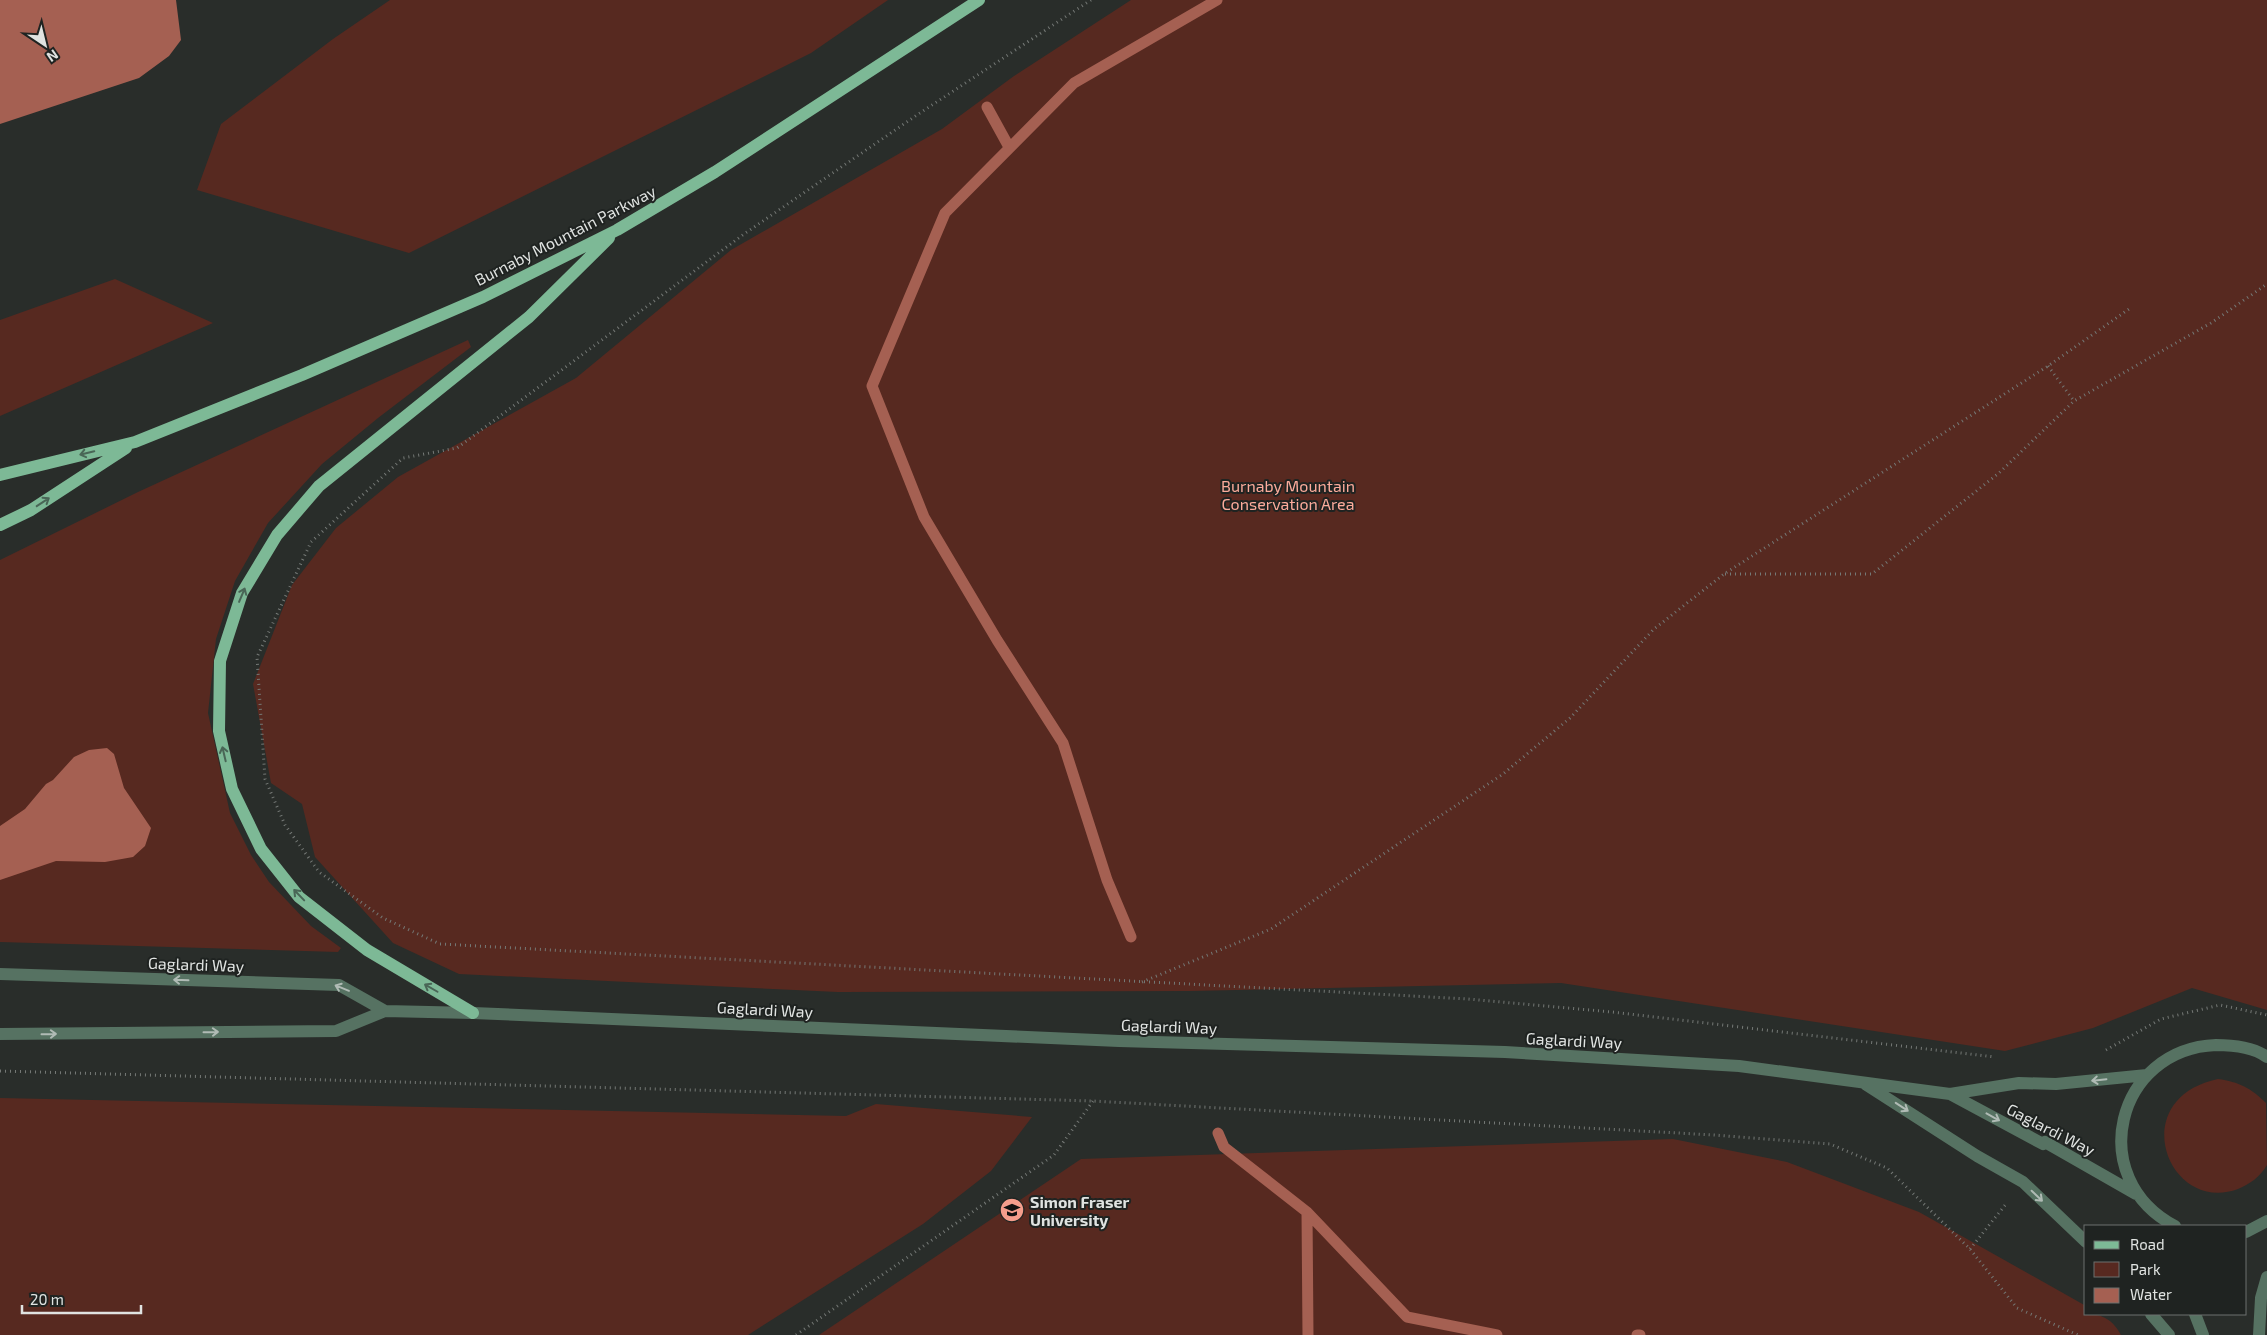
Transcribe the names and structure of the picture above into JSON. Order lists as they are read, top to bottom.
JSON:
{
  "streets": {
    "main road": ["Burnaby Mountain Parkway"],
    "street": ["Gaglardi Way"]
  },
  "parks": ["Burnaby Mountain Conservation Area"],
  "places": {
    "school or university": ["Simon Fraser University"]
  },
  "legend": ["Road", "Park", "Water"],
  "scale_bar": "20 m",
  "north": "bottom right"
}
